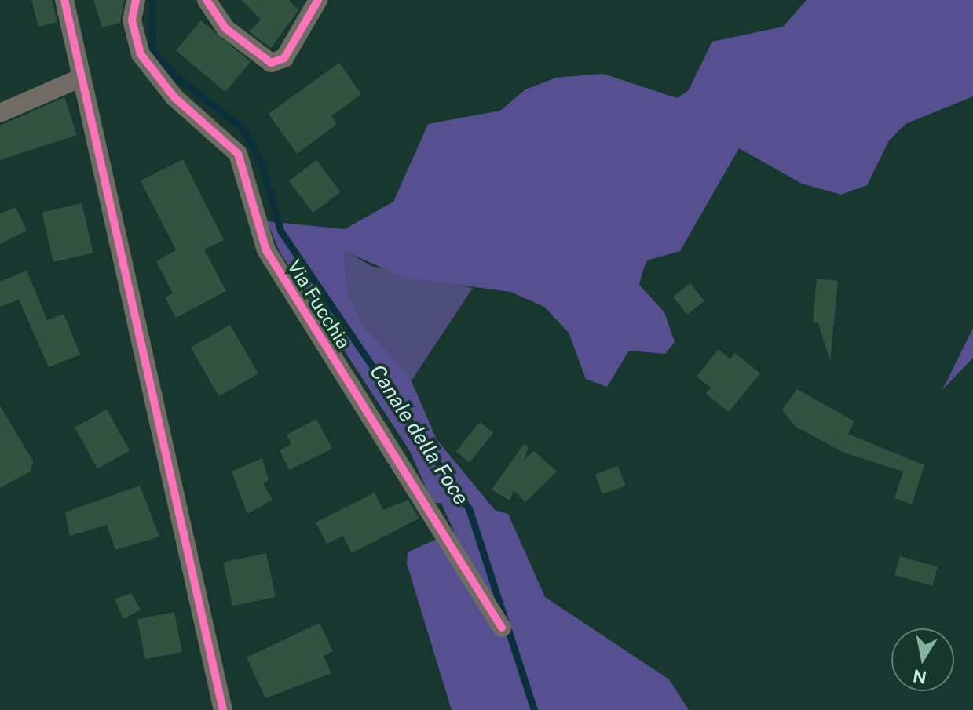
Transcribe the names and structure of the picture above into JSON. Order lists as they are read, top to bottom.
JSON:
{
  "streets": {
    "street": ["Via Fucchia"]
  },
  "water": ["Canale della Foce"],
  "north": "bottom"
}
